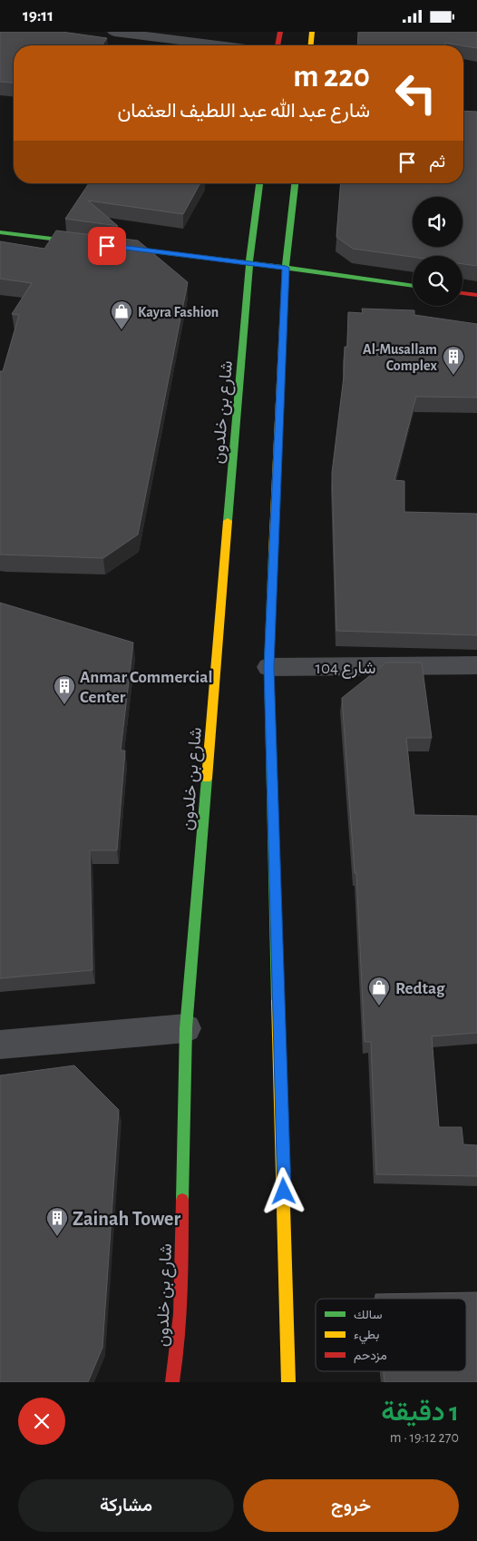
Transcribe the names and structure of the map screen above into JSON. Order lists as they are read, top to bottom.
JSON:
{
  "streets": {
    "street": ["شارع بن خلدون", "شارع 104"]
  },
  "places": {
    "shop": ["Kayra Fashion", "Redtag"],
    "building": ["Al-Musallam Complex", "Anmar Commercial Center", "Zainah Tower"]
  },
  "legend": ["سالك", "بطيء", "مزدحم"],
  "page": {
    "status": "19:11",
    "turn": ["220 m", "شارع عبد الله عبد اللطيف العثمان"],
    "then": "ثم",
    "heading": ["1 دقيقة", "270 m · 19:12"],
    "buttons": ["خروج", "مشاركة"]
  }
}
